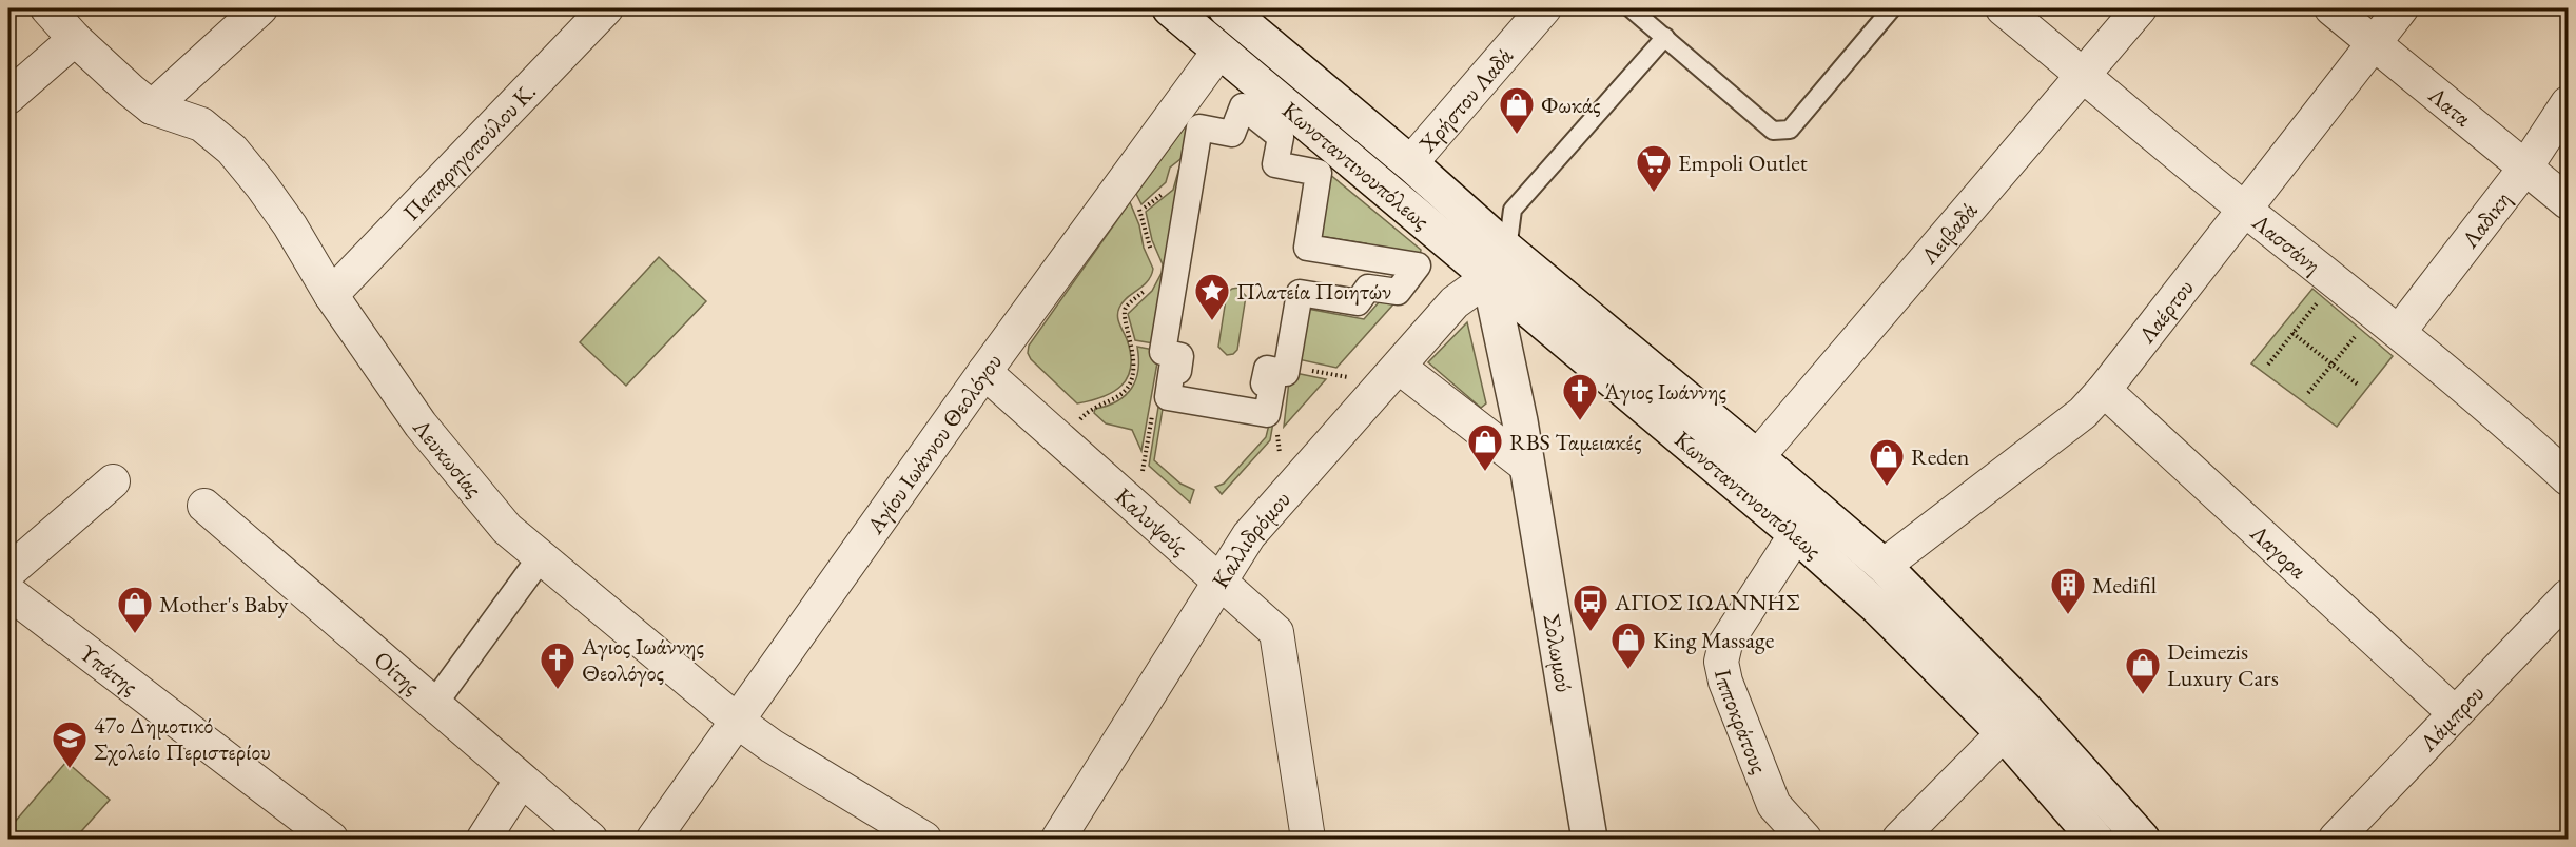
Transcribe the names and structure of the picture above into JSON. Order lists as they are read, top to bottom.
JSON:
{
  "streets": {
    "main road": ["Κωνσταντινουπόλεως", "Σολωμού"],
    "street": [
      "Χρήστου Λαδά",
      "Λατα",
      "Παπαρηγοπούλου Κ.",
      "Λαδικη",
      "Λειβαδά",
      "Λασσάνη",
      "Λαέρτου",
      "Αγίου Ιωάννου Θεολόγου",
      "Λευκωσίας",
      "Καλυψούς",
      "Καλλιδρόμου",
      "Λαγορα",
      "Υπάτης",
      "Οίτης",
      "Λάμπρου",
      "Ιπποκράτους"
    ]
  },
  "crossings": [
    ["Χρήστου Λαδά", "Κωνσταντινουπόλεως"],
    ["Λατα", "Λαδικη"],
    ["Λατα", "Λαέρτου"],
    ["Παπαρηγοπούλου Κ.", "Λευκωσίας"],
    ["Κωνσταντινουπόλεως", "Λειβαδά"],
    ["Κωνσταντινουπόλεως", "Λαέρτου"],
    ["Κωνσταντινουπόλεως", "Αγίου Ιωάννου Θεολόγου"],
    ["Κωνσταντινουπόλεως", "Καλλιδρόμου"],
    ["Κωνσταντινουπόλεως", "Σολωμού"],
    ["Κωνσταντινουπόλεως", "Ιπποκράτους"],
    ["Λαδικη", "Λασσάνη"],
    ["Λειβαδά", "Λασσάνη"],
    ["Λασσάνη", "Λαέρτου"],
    ["Λαέρτου", "Λαγορα"],
    ["Αγίου Ιωάννου Θεολόγου", "Λευκωσίας"],
    ["Αγίου Ιωάννου Θεολόγου", "Καλυψούς"],
    ["Καλυψούς", "Καλλιδρόμου"],
    ["Καλλιδρόμου", "Σολωμού"],
    ["Λαγορα", "Λάμπρου"]
  ],
  "places": {
    "shop": [
      "Φωκάς",
      "RBS Ταμειακές",
      "Reden",
      "Mother's Baby",
      "King Massage",
      "Deimezis Luxury Cars"
    ],
    "supermarket": ["Empoli Outlet"],
    "place": ["Πλατεία Ποιητών"],
    "church": ["Άγιος Ιωάννης", "Αγιος Ιωάννης Θεολόγος"],
    "building": ["Medifil"],
    "bus stop": ["ΑΓΙΟΣ ΙΩΑΝΝΗΣ"],
    "school or university": ["47ο Δημοτικό Σχολείο Περιστερίου"]
  }
}
